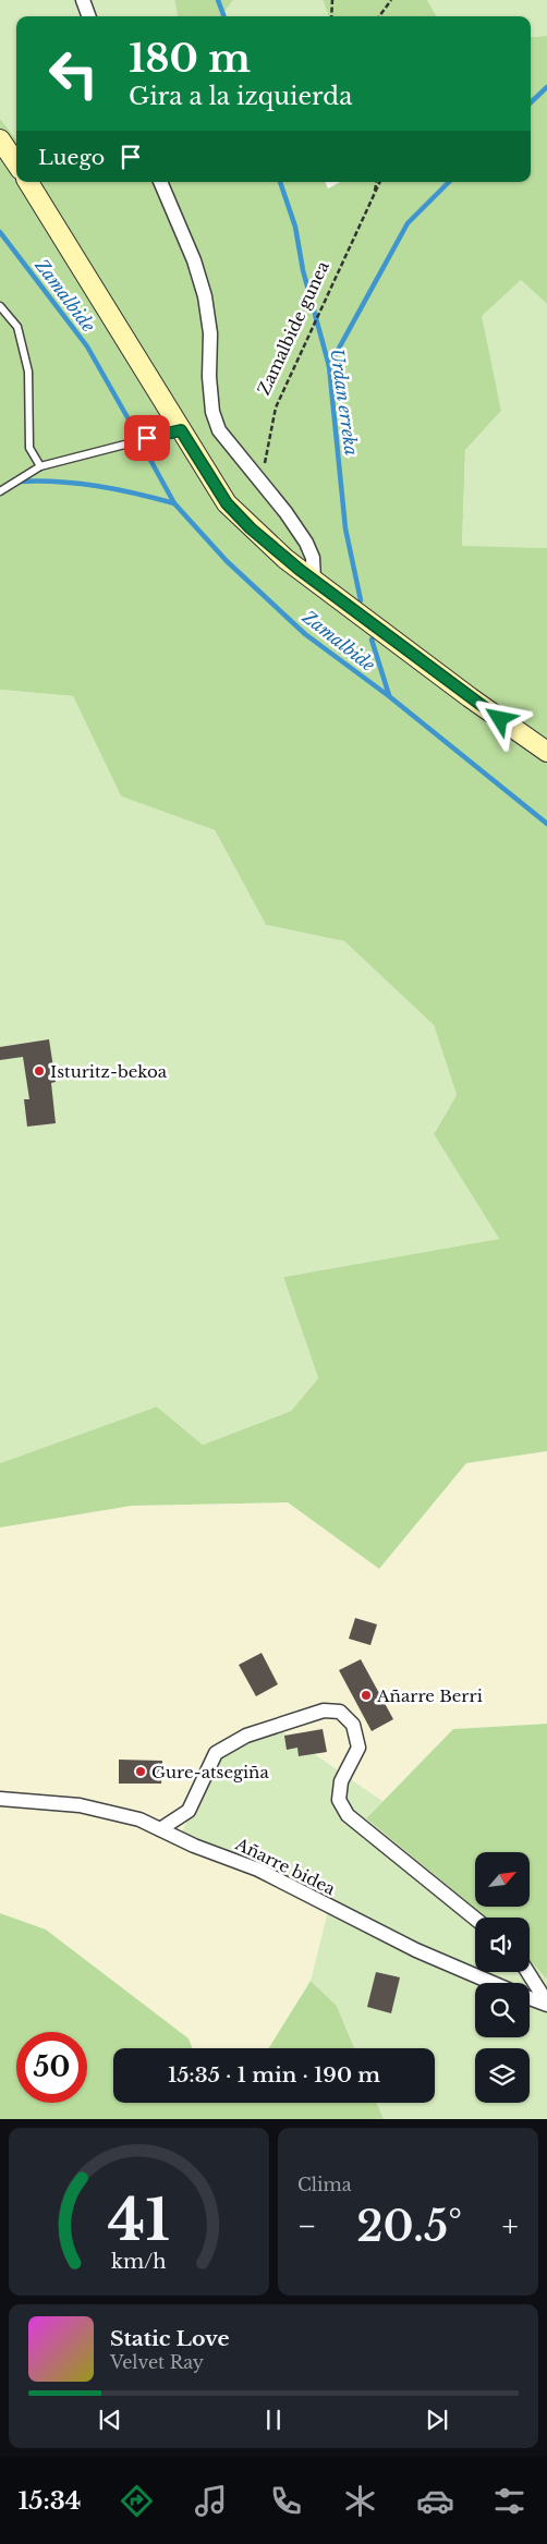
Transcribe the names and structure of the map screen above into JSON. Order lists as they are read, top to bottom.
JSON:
{
  "streets": {
    "street": ["Añarre bidea"],
    "path": ["Zamalbide gunea"]
  },
  "water": ["Zamalbide", "Urdan erreka"],
  "places": ["Isturitz-bekoa", "Añarre Berri", "Gure-atsegiña"],
  "north": "top right",
  "page": {
    "turn": ["180 m", "Gira a la izquierda"],
    "then": "Luego",
    "limit": "50",
    "trip": "15:35 · 1 min · 190 m",
    "tile": "Clima",
    "heat": ["−", "20.5°", "+"],
    "song": ["Static Love", "Velvet Ray"],
    "tabs": "15:34",
    "gauge": ["41", "km/h"]
  }
}
